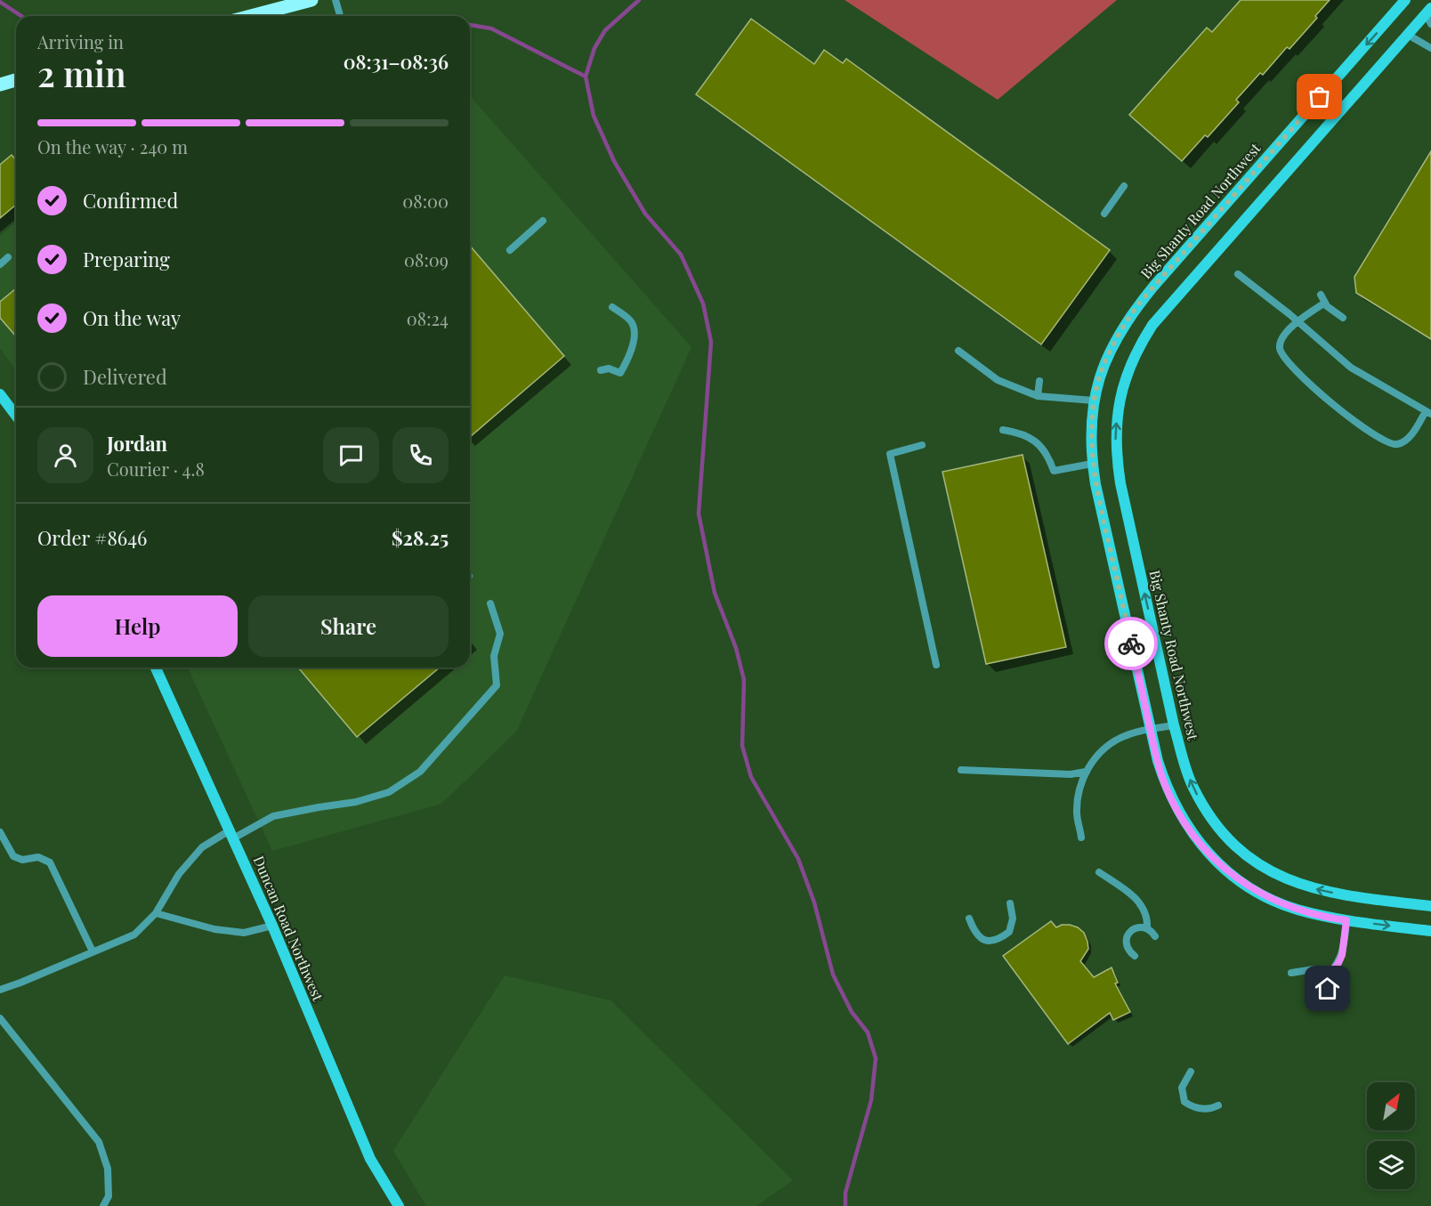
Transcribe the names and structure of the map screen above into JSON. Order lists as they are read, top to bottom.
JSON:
{
  "streets": {
    "street": ["Big Shanty Road Northwest", "Duncan Road Northwest"]
  },
  "north": "top right",
  "page": {
    "heading": ["2 min", "Arriving in", "08:31–08:36"],
    "panel": [
      "Jordan",
      "Courier · 4.8",
      "Order #8646",
      "$28.25"
    ],
    "bar": "On the way · 240 m",
    "list": [
      ["Confirmed", "08:00"],
      ["Preparing", "08:09"],
      ["On the way", "08:24"],
      "Delivered"
    ],
    "buttons": ["Help", "Share"]
  }
}
